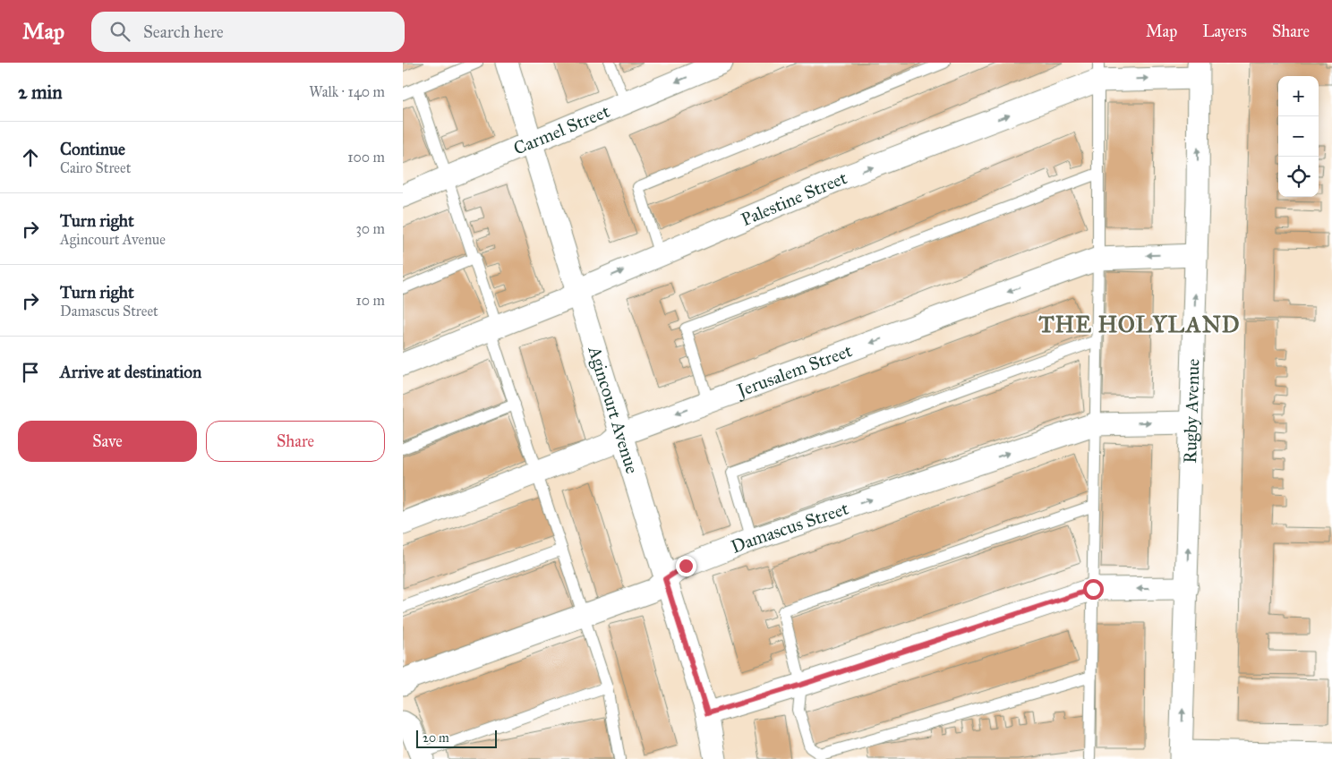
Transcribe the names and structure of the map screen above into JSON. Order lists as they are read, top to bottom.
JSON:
{
  "streets": {
    "street": [
      "Carmel Street",
      "Palestine Street",
      "Jerusalem Street",
      "Agincourt Avenue",
      "Rugby Avenue",
      "Damascus Street"
    ]
  },
  "crossings": [
    ["Carmel Street", "Agincourt Avenue"],
    ["Palestine Street", "Agincourt Avenue"],
    ["Palestine Street", "Rugby Avenue"],
    ["Jerusalem Street", "Agincourt Avenue"],
    ["Jerusalem Street", "Rugby Avenue"],
    ["Agincourt Avenue", "Damascus Street"],
    ["Rugby Avenue", "Damascus Street"]
  ],
  "one_way": ["Palestine Street", "Jerusalem Street", "Rugby Avenue"],
  "districts": ["THE HOLYLAND"],
  "scale_bar": "20 m",
  "page": {
    "header": "Map",
    "search": "Search here",
    "nav": ["Map", "Layers", "Share"],
    "heading": ["2 min", "Walk · 140 m"],
    "map_buttons": ["+", "−"],
    "list": [
      ["Continue", "Cairo Street", "100 m"],
      ["Turn right", "Agincourt Avenue", "30 m"],
      ["Turn right", "Damascus Street", "10 m"],
      "Arrive at destination"
    ],
    "buttons": ["Save", "Share"],
    "scale": "20 m"
  }
}
